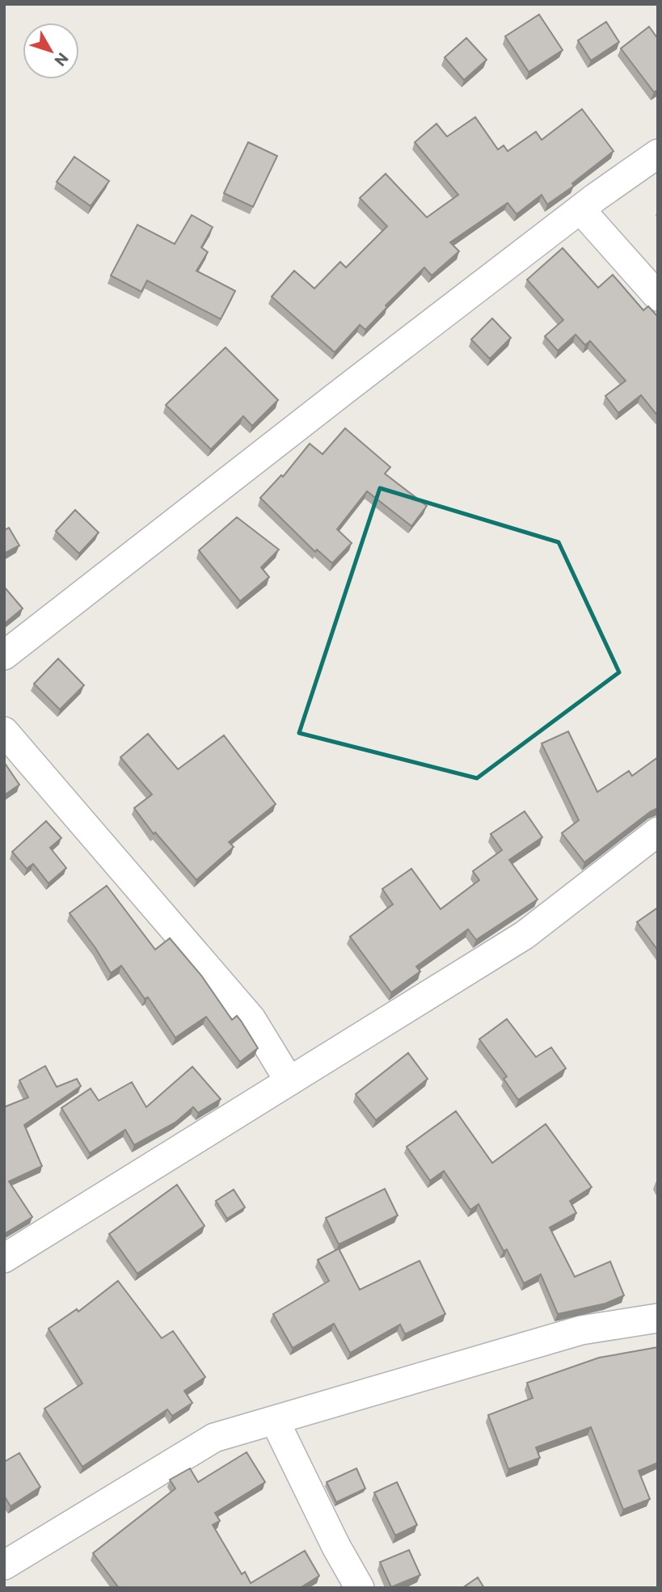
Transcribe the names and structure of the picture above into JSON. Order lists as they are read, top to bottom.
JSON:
{
  "north": "bottom right"
}
